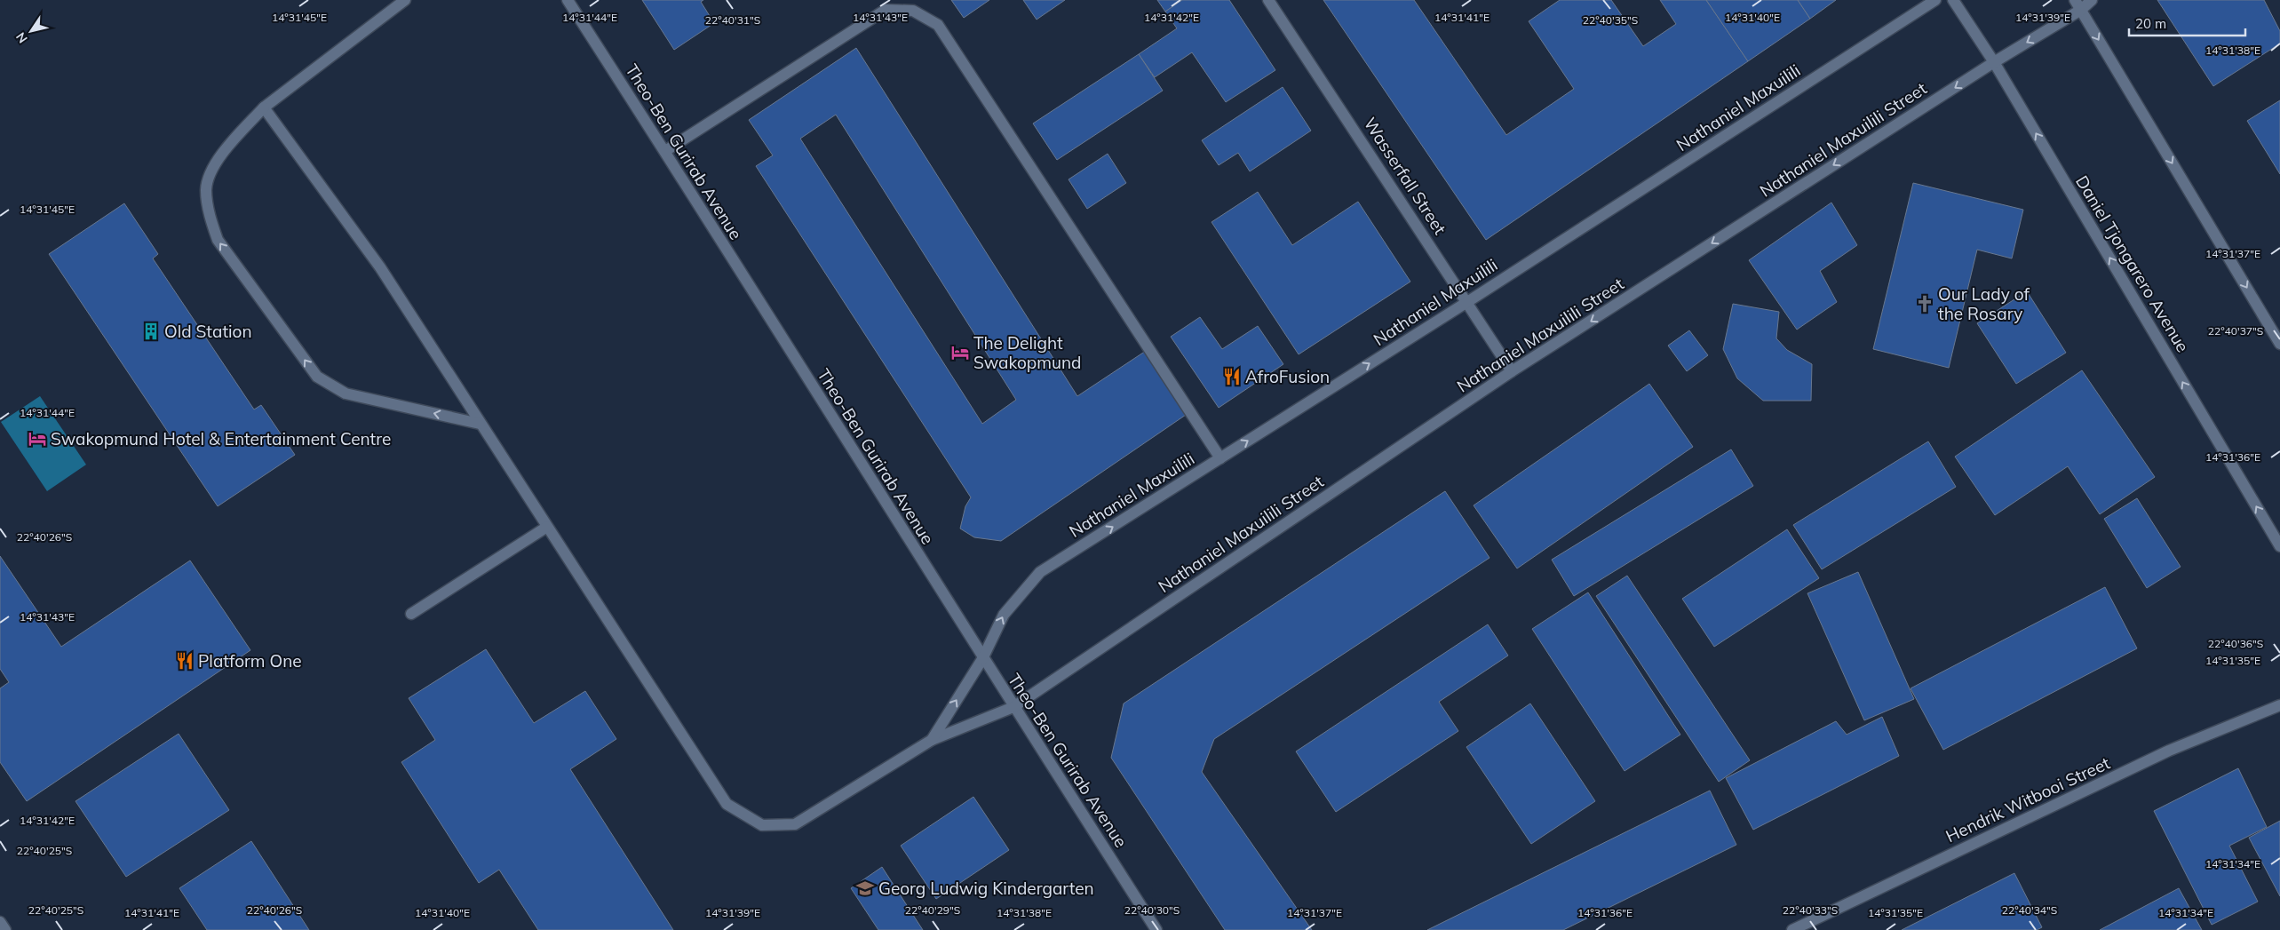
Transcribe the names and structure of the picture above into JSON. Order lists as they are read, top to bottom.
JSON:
{
  "streets": {
    "street": [
      "Nathaniel Maxuilili",
      "Nathaniel Maxuilili Street",
      "Theo-Ben Gurirab Avenue",
      "Wasserfall Street",
      "Daniel Tjongarero Avenue",
      "Hendrik Witbooi Street"
    ]
  },
  "crossings": [
    ["Nathaniel Maxuilili", "Nathaniel Maxuilili Street"],
    ["Nathaniel Maxuilili", "Theo-Ben Gurirab Avenue"],
    ["Nathaniel Maxuilili", "Wasserfall Street"],
    ["Nathaniel Maxuilili Street", "Theo-Ben Gurirab Avenue"],
    ["Nathaniel Maxuilili Street", "Wasserfall Street"],
    ["Nathaniel Maxuilili Street", "Daniel Tjongarero Avenue"]
  ],
  "one_way": ["Nathaniel Maxuilili", "Daniel Tjongarero Avenue"],
  "places": {
    "church": ["Our Lady of the Rosary"],
    "building": ["Old Station"],
    "hotel": ["The Delight Swakopmund", "Swakopmund Hotel & Entertainment Centre"],
    "restaurant": ["AfroFusion", "Platform One"],
    "school or university": ["Georg Ludwig Kindergarten"]
  },
  "scale_bar": "20 m",
  "north": "bottom left",
  "coordinates": [
    "14°31'39\"E",
    "14°31'45\"E",
    "14°31'44\"E",
    "14°31'43\"E",
    "14°31'42\"E",
    "14°31'41\"E",
    "14°31'40\"E",
    "22°40'31\"S",
    "22°40'35\"S",
    "14°31'38\"E",
    "14°31'37\"E",
    "22°40'37\"S",
    "14°31'36\"E",
    "22°40'26\"S",
    "22°40'36\"S",
    "14°31'35\"E",
    "22°40'25\"S",
    "14°31'34\"E",
    "22°40'29\"S",
    "22°40'30\"S",
    "22°40'33\"S",
    "22°40'34\"S"
  ]
}
